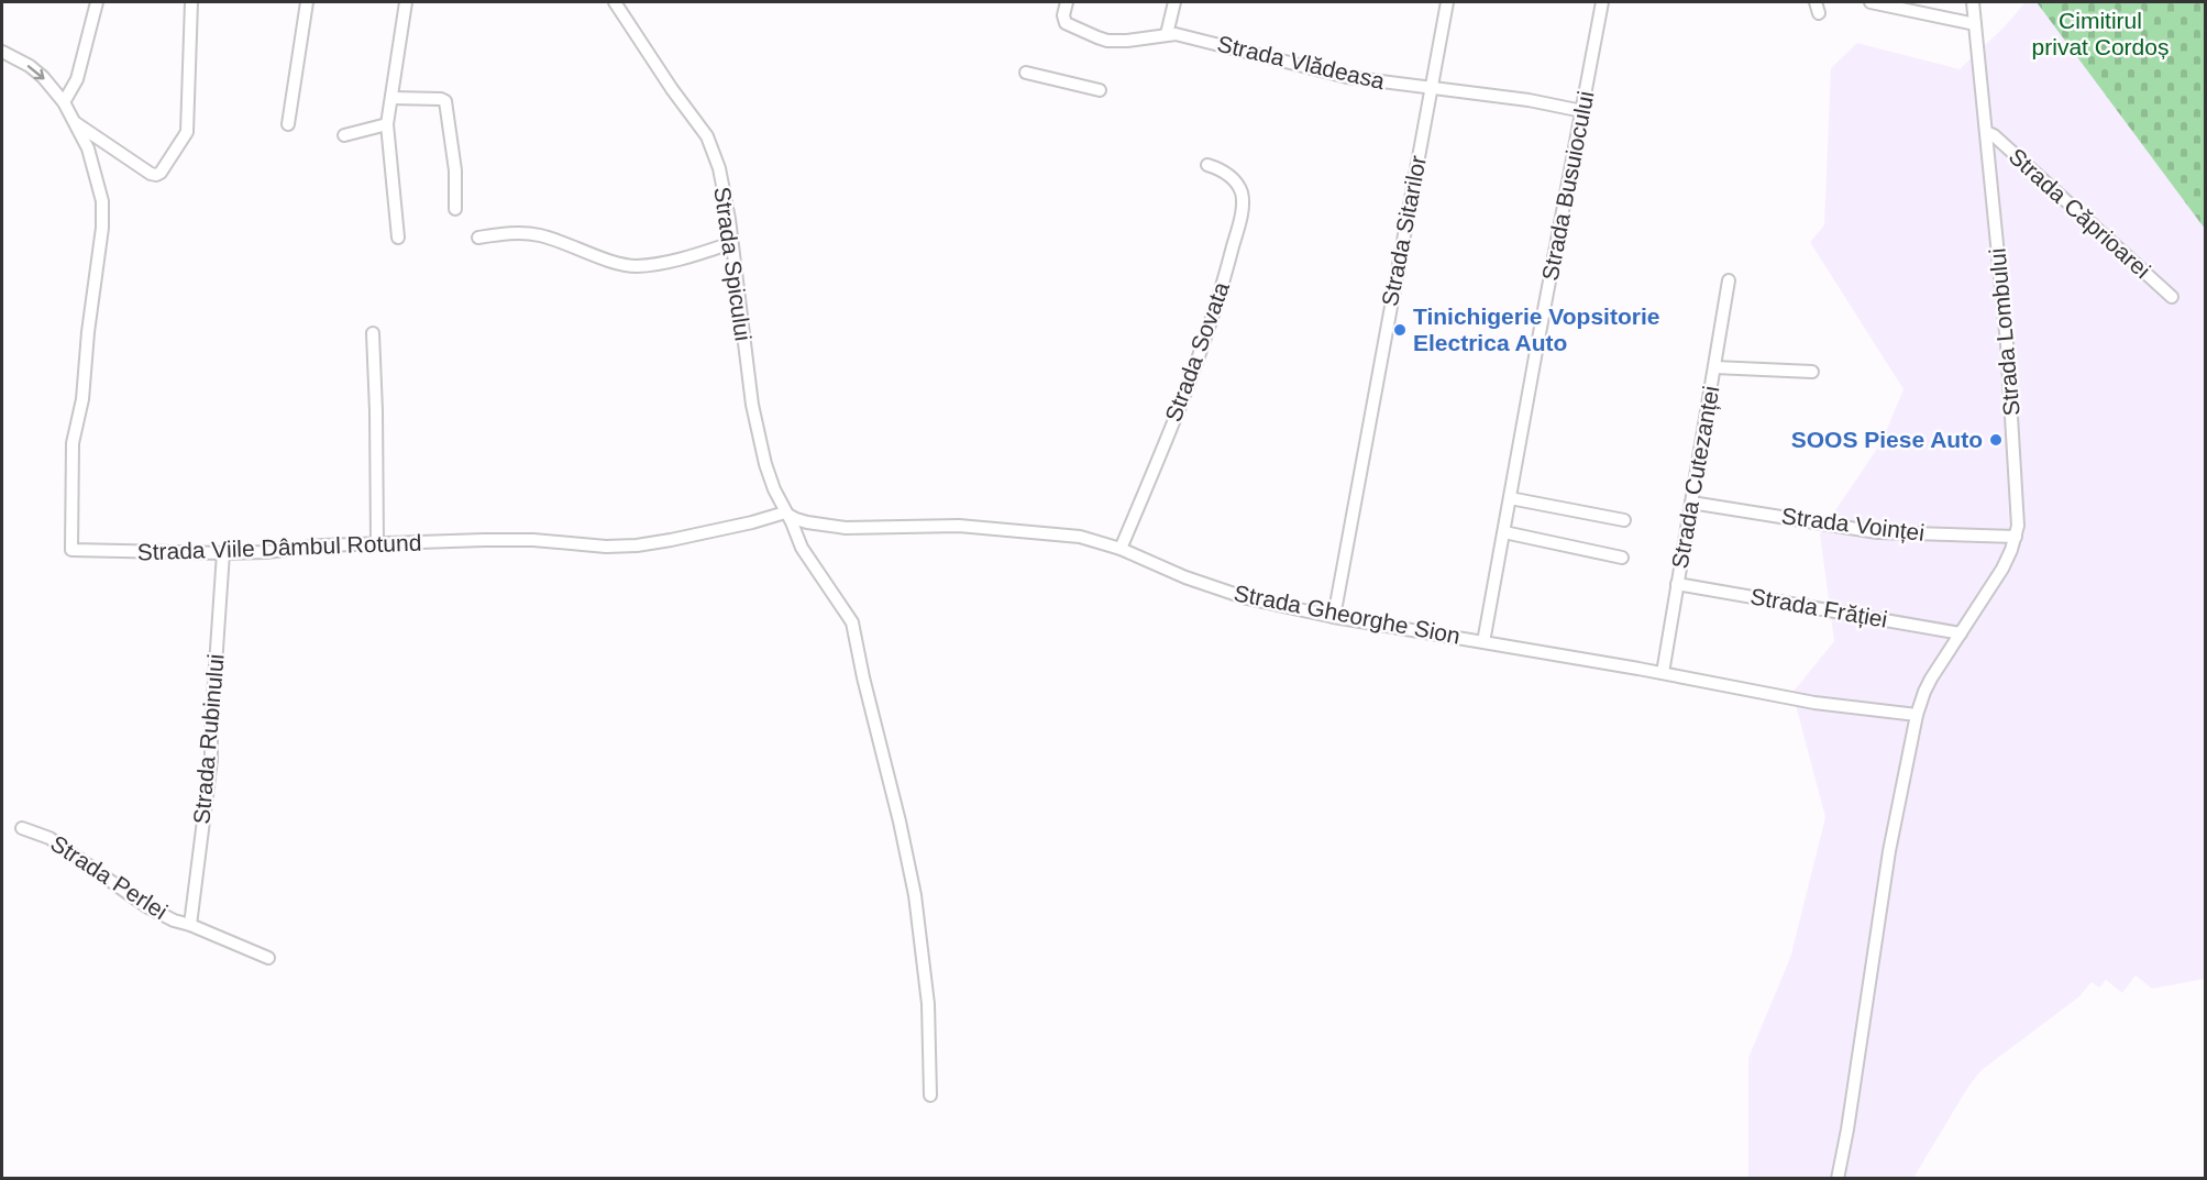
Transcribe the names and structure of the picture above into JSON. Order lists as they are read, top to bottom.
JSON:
{
  "streets": {
    "street": [
      "Strada Vlădeasa",
      "Strada Busuiocului",
      "Strada Căprioarei",
      "Strada Sitarilor",
      "Strada Spicului",
      "Strada Lombului",
      "Strada Sovata",
      "Strada Cutezanței",
      "Strada Voinței",
      "Strada Viile Dâmbul Rotund",
      "Strada Frăției",
      "Strada Gheorghe Sion",
      "Strada Rubinului",
      "Strada Perlei"
    ]
  },
  "crossings": [
    ["Strada Vlădeasa", "Strada Busuiocului"],
    ["Strada Vlădeasa", "Strada Sitarilor"],
    ["Strada Busuiocului", "Strada Gheorghe Sion"],
    ["Strada Căprioarei", "Strada Lombului"],
    ["Strada Sitarilor", "Strada Gheorghe Sion"],
    ["Strada Spicului", "Strada Viile Dâmbul Rotund"],
    ["Strada Spicului", "Strada Gheorghe Sion"],
    ["Strada Lombului", "Strada Voinței"],
    ["Strada Lombului", "Strada Frăției"],
    ["Strada Lombului", "Strada Gheorghe Sion"],
    ["Strada Sovata", "Strada Gheorghe Sion"],
    ["Strada Cutezanței", "Strada Voinței"],
    ["Strada Cutezanței", "Strada Frăției"],
    ["Strada Cutezanței", "Strada Gheorghe Sion"],
    ["Strada Viile Dâmbul Rotund", "Strada Gheorghe Sion"],
    ["Strada Viile Dâmbul Rotund", "Strada Rubinului"],
    ["Strada Rubinului", "Strada Perlei"]
  ],
  "parks": ["Cimitirul privat Cordoș"],
  "places": ["Tinichigerie Vopsitorie Electrica Auto", "SOOS Piese Auto"]
}
